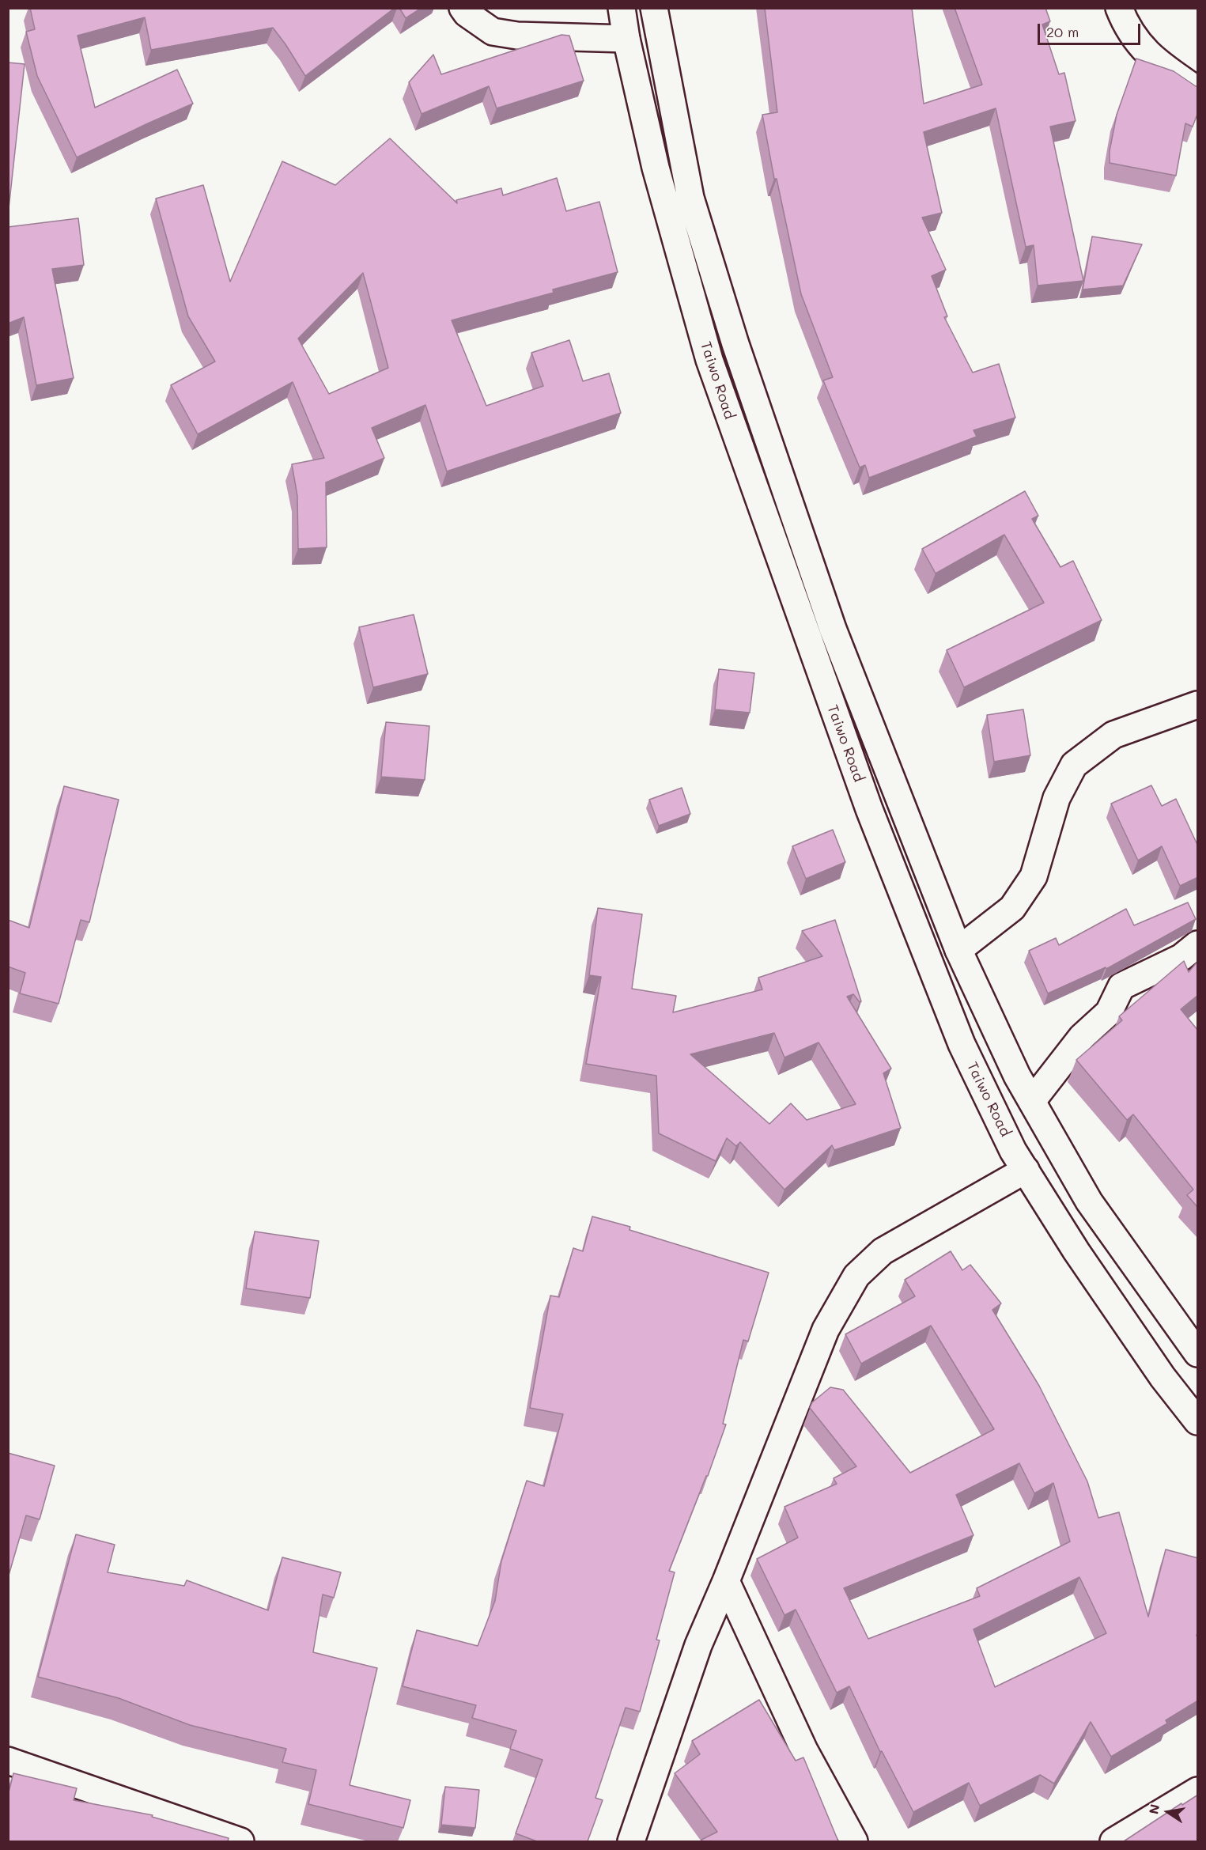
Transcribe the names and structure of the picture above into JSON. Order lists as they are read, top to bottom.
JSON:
{
  "streets": {
    "main road": ["Taiwo Road"]
  },
  "scale_bar": "20 m",
  "north": "left"
}
